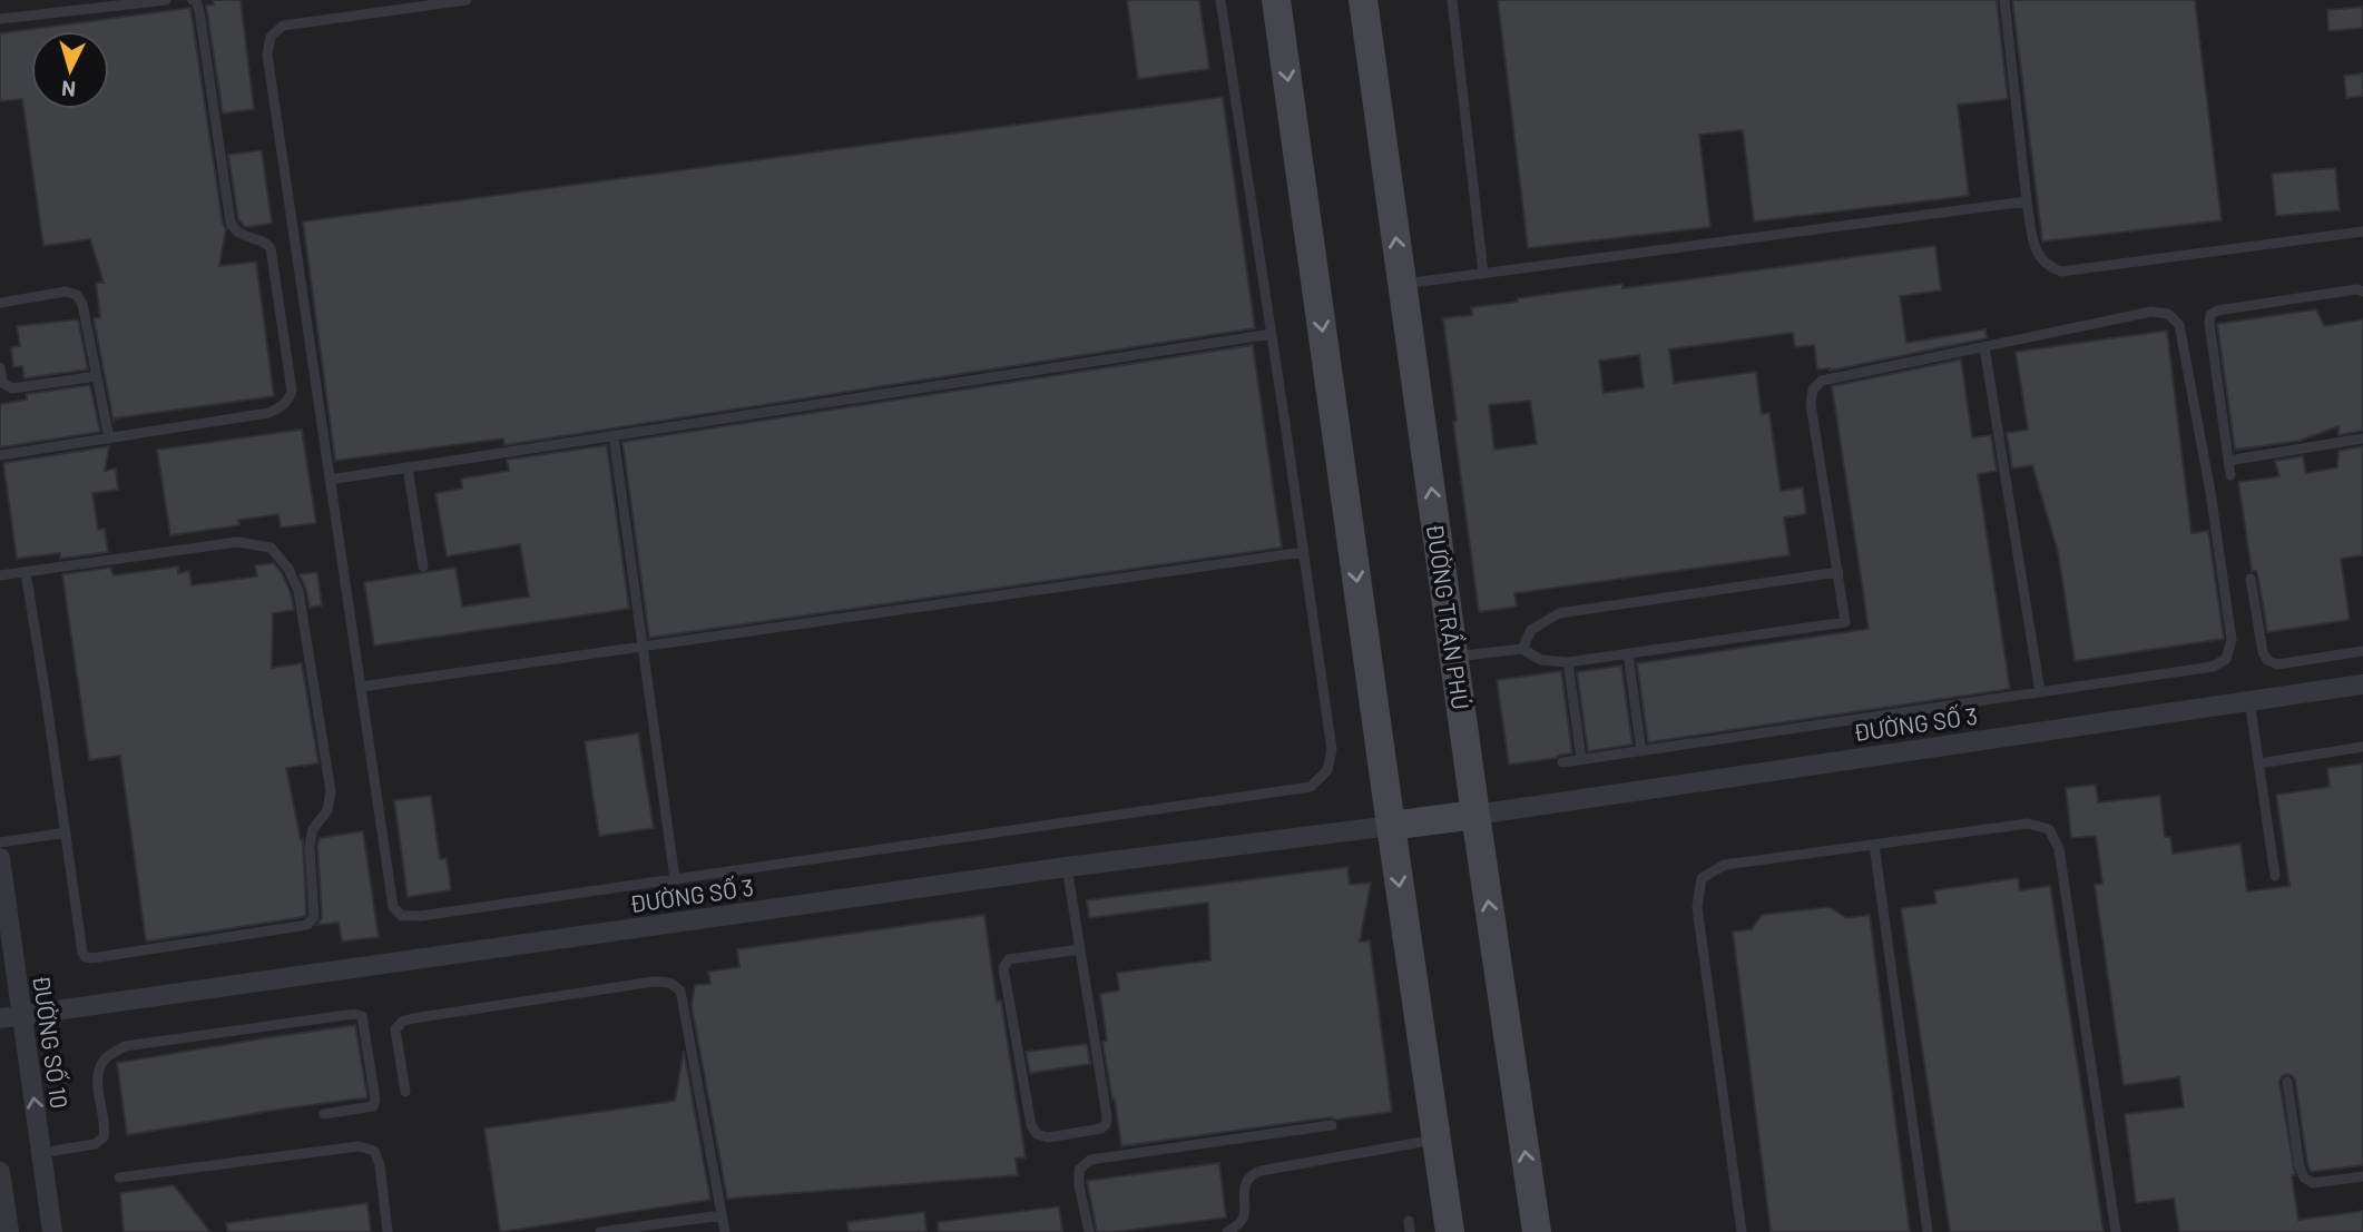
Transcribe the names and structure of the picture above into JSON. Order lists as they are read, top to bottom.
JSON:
{
  "streets": {
    "main road": ["ĐƯỜNG TRẦN PHÚ"],
    "street": ["ĐƯỜNG SỐ 3", "ĐƯỜNG SỐ 10"]
  },
  "crossings": [
    ["ĐƯỜNG TRẦN PHÚ", "ĐƯỜNG SỐ 3"],
    ["ĐƯỜNG SỐ 3", "ĐƯỜNG SỐ 10"]
  ],
  "one_way": ["ĐƯỜNG SỐ 10"],
  "north": "bottom"
}
